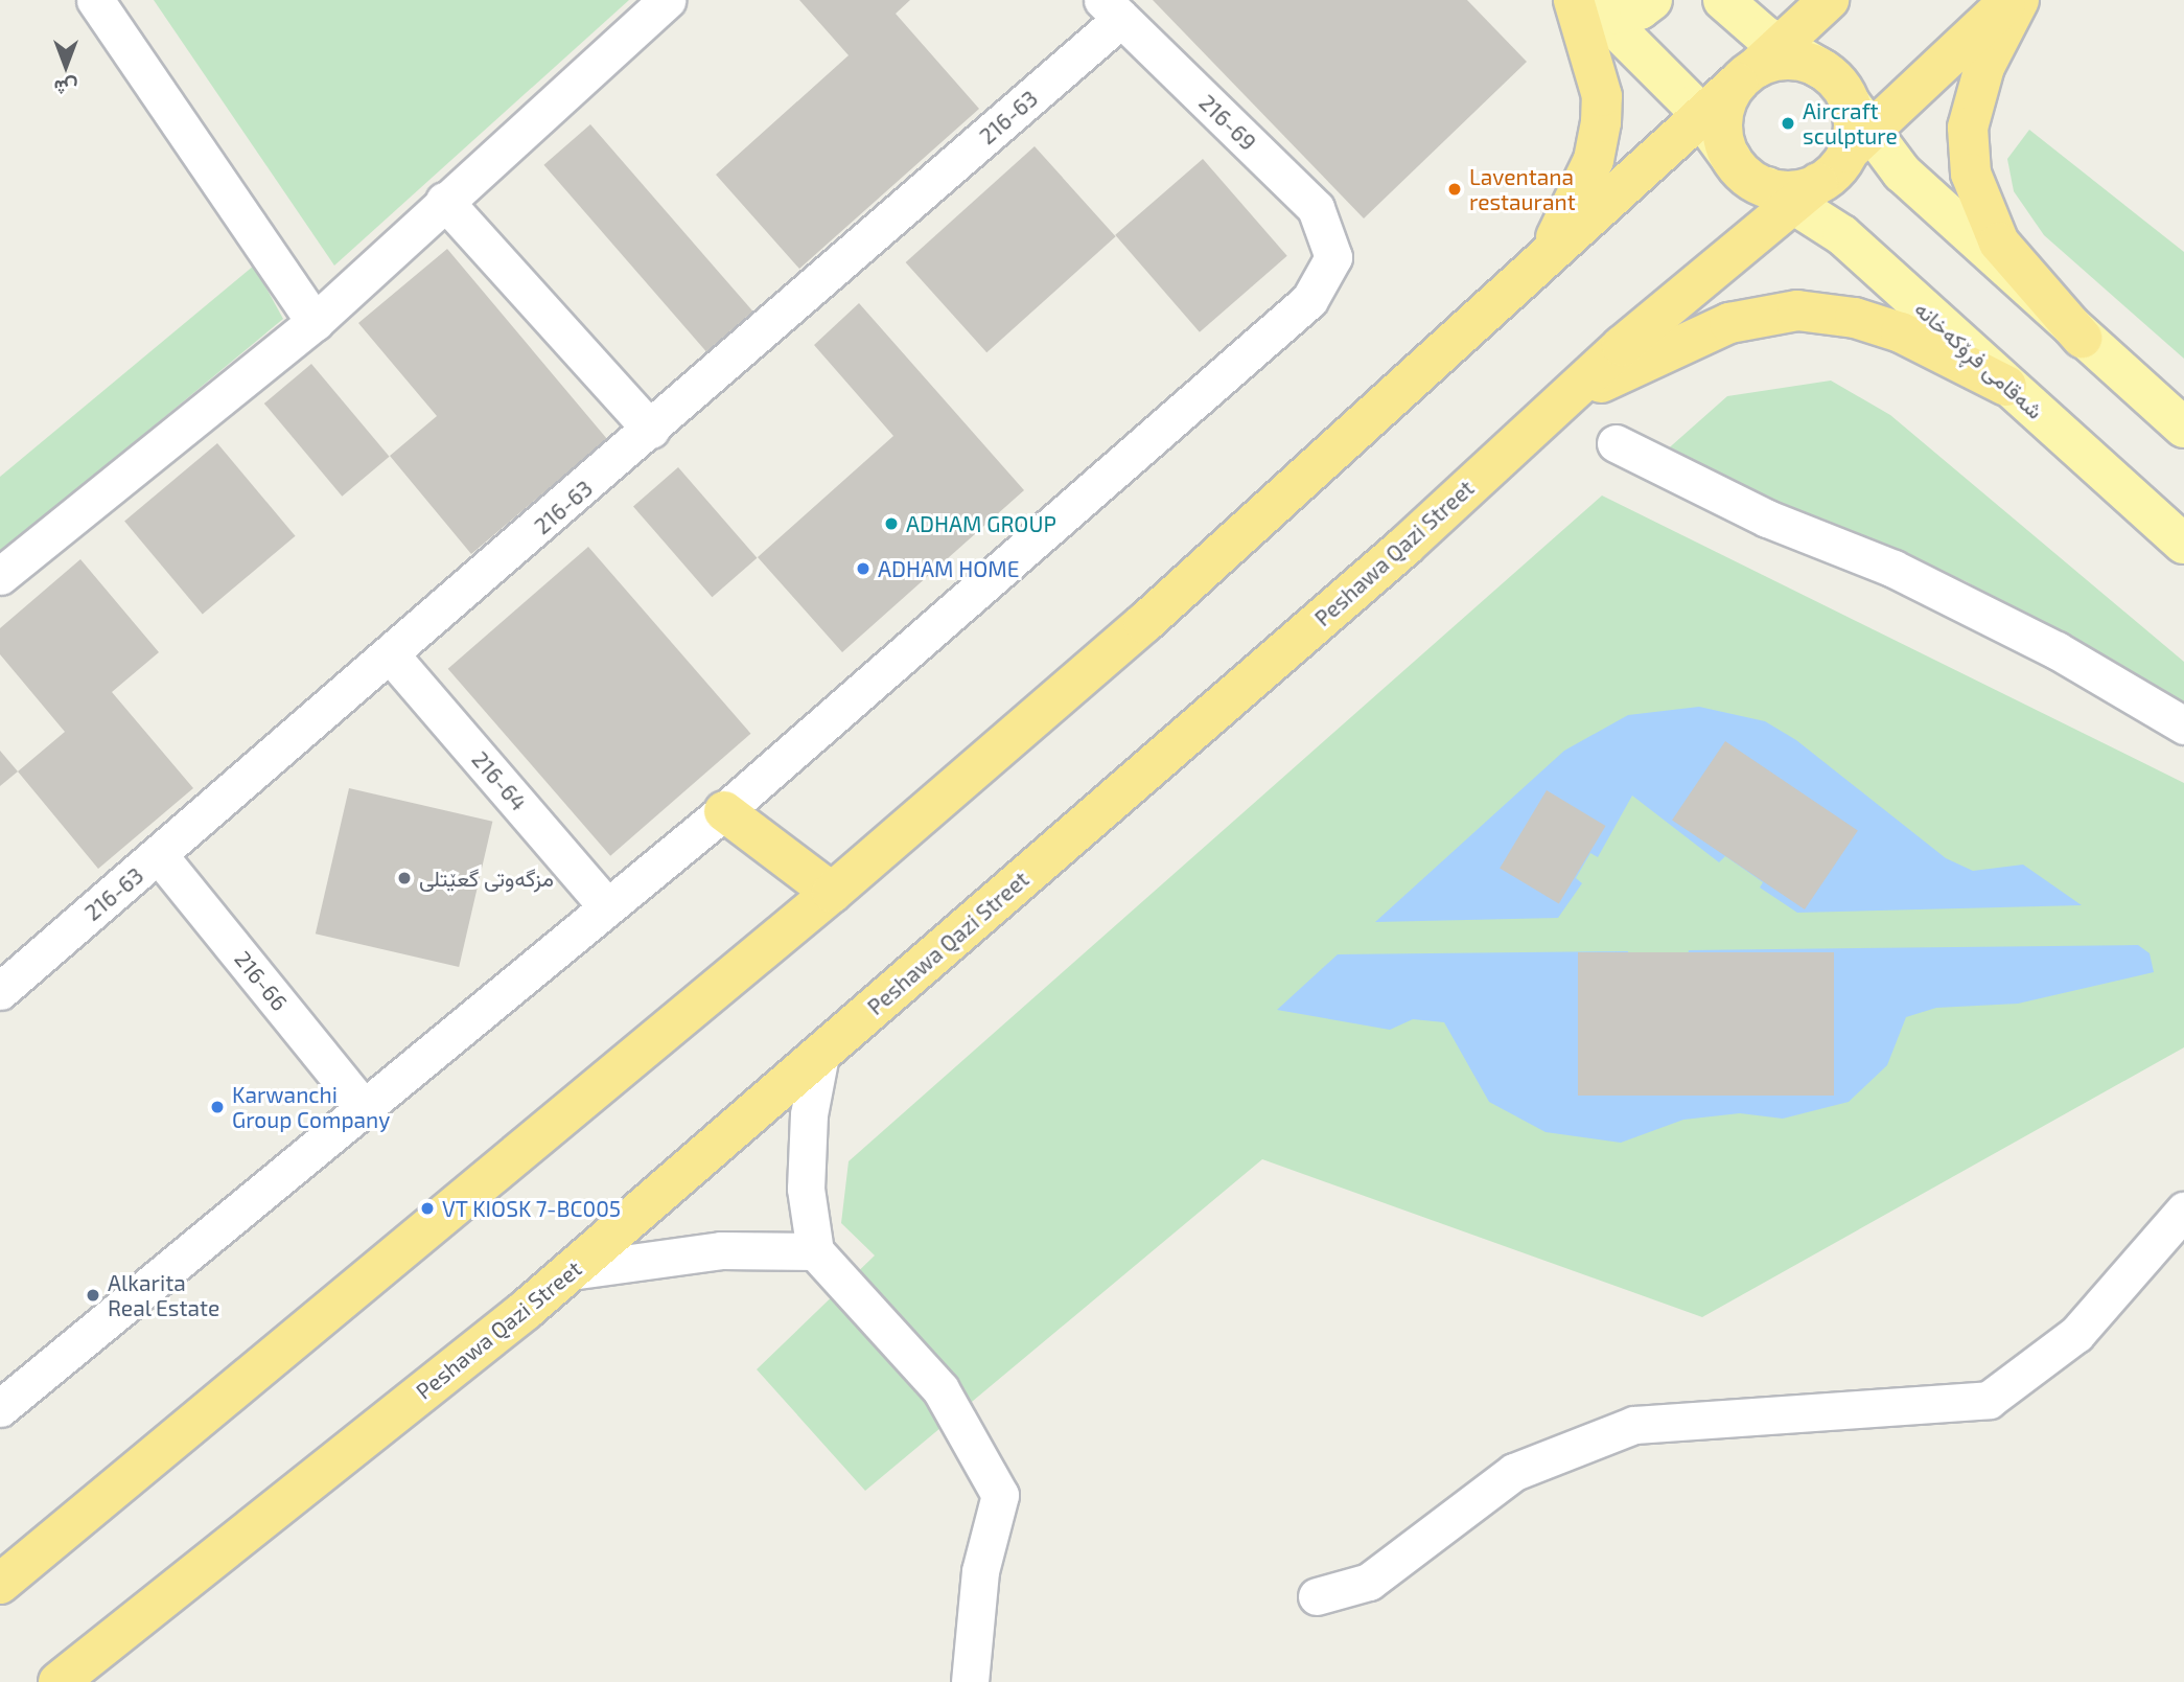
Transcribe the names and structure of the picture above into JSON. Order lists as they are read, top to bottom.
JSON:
{
  "streets": {
    "highway": ["Peshawa Qazi Street"],
    "main road": ["شەقامی فڕۆکەخانە"],
    "street": [
      "216-63",
      "216-69",
      "216-64",
      "216-66"
    ]
  },
  "crossings": [
    ["216-63", "216-69"],
    ["216-63", "216-64"],
    ["216-63", "216-66"],
    ["شەقامی فڕۆکەخانە", "Peshawa Qazi Street"]
  ],
  "places": [
    "Aircraft sculpture",
    "Laventana restaurant",
    "ADHAM GROUP",
    "ADHAM HOME",
    "مزگەوتی گعێتلی",
    "Karwanchi Group Company",
    "VT KIOSK 7-BC005",
    "Alkarita Real Estate"
  ],
  "north": "bottom"
}
